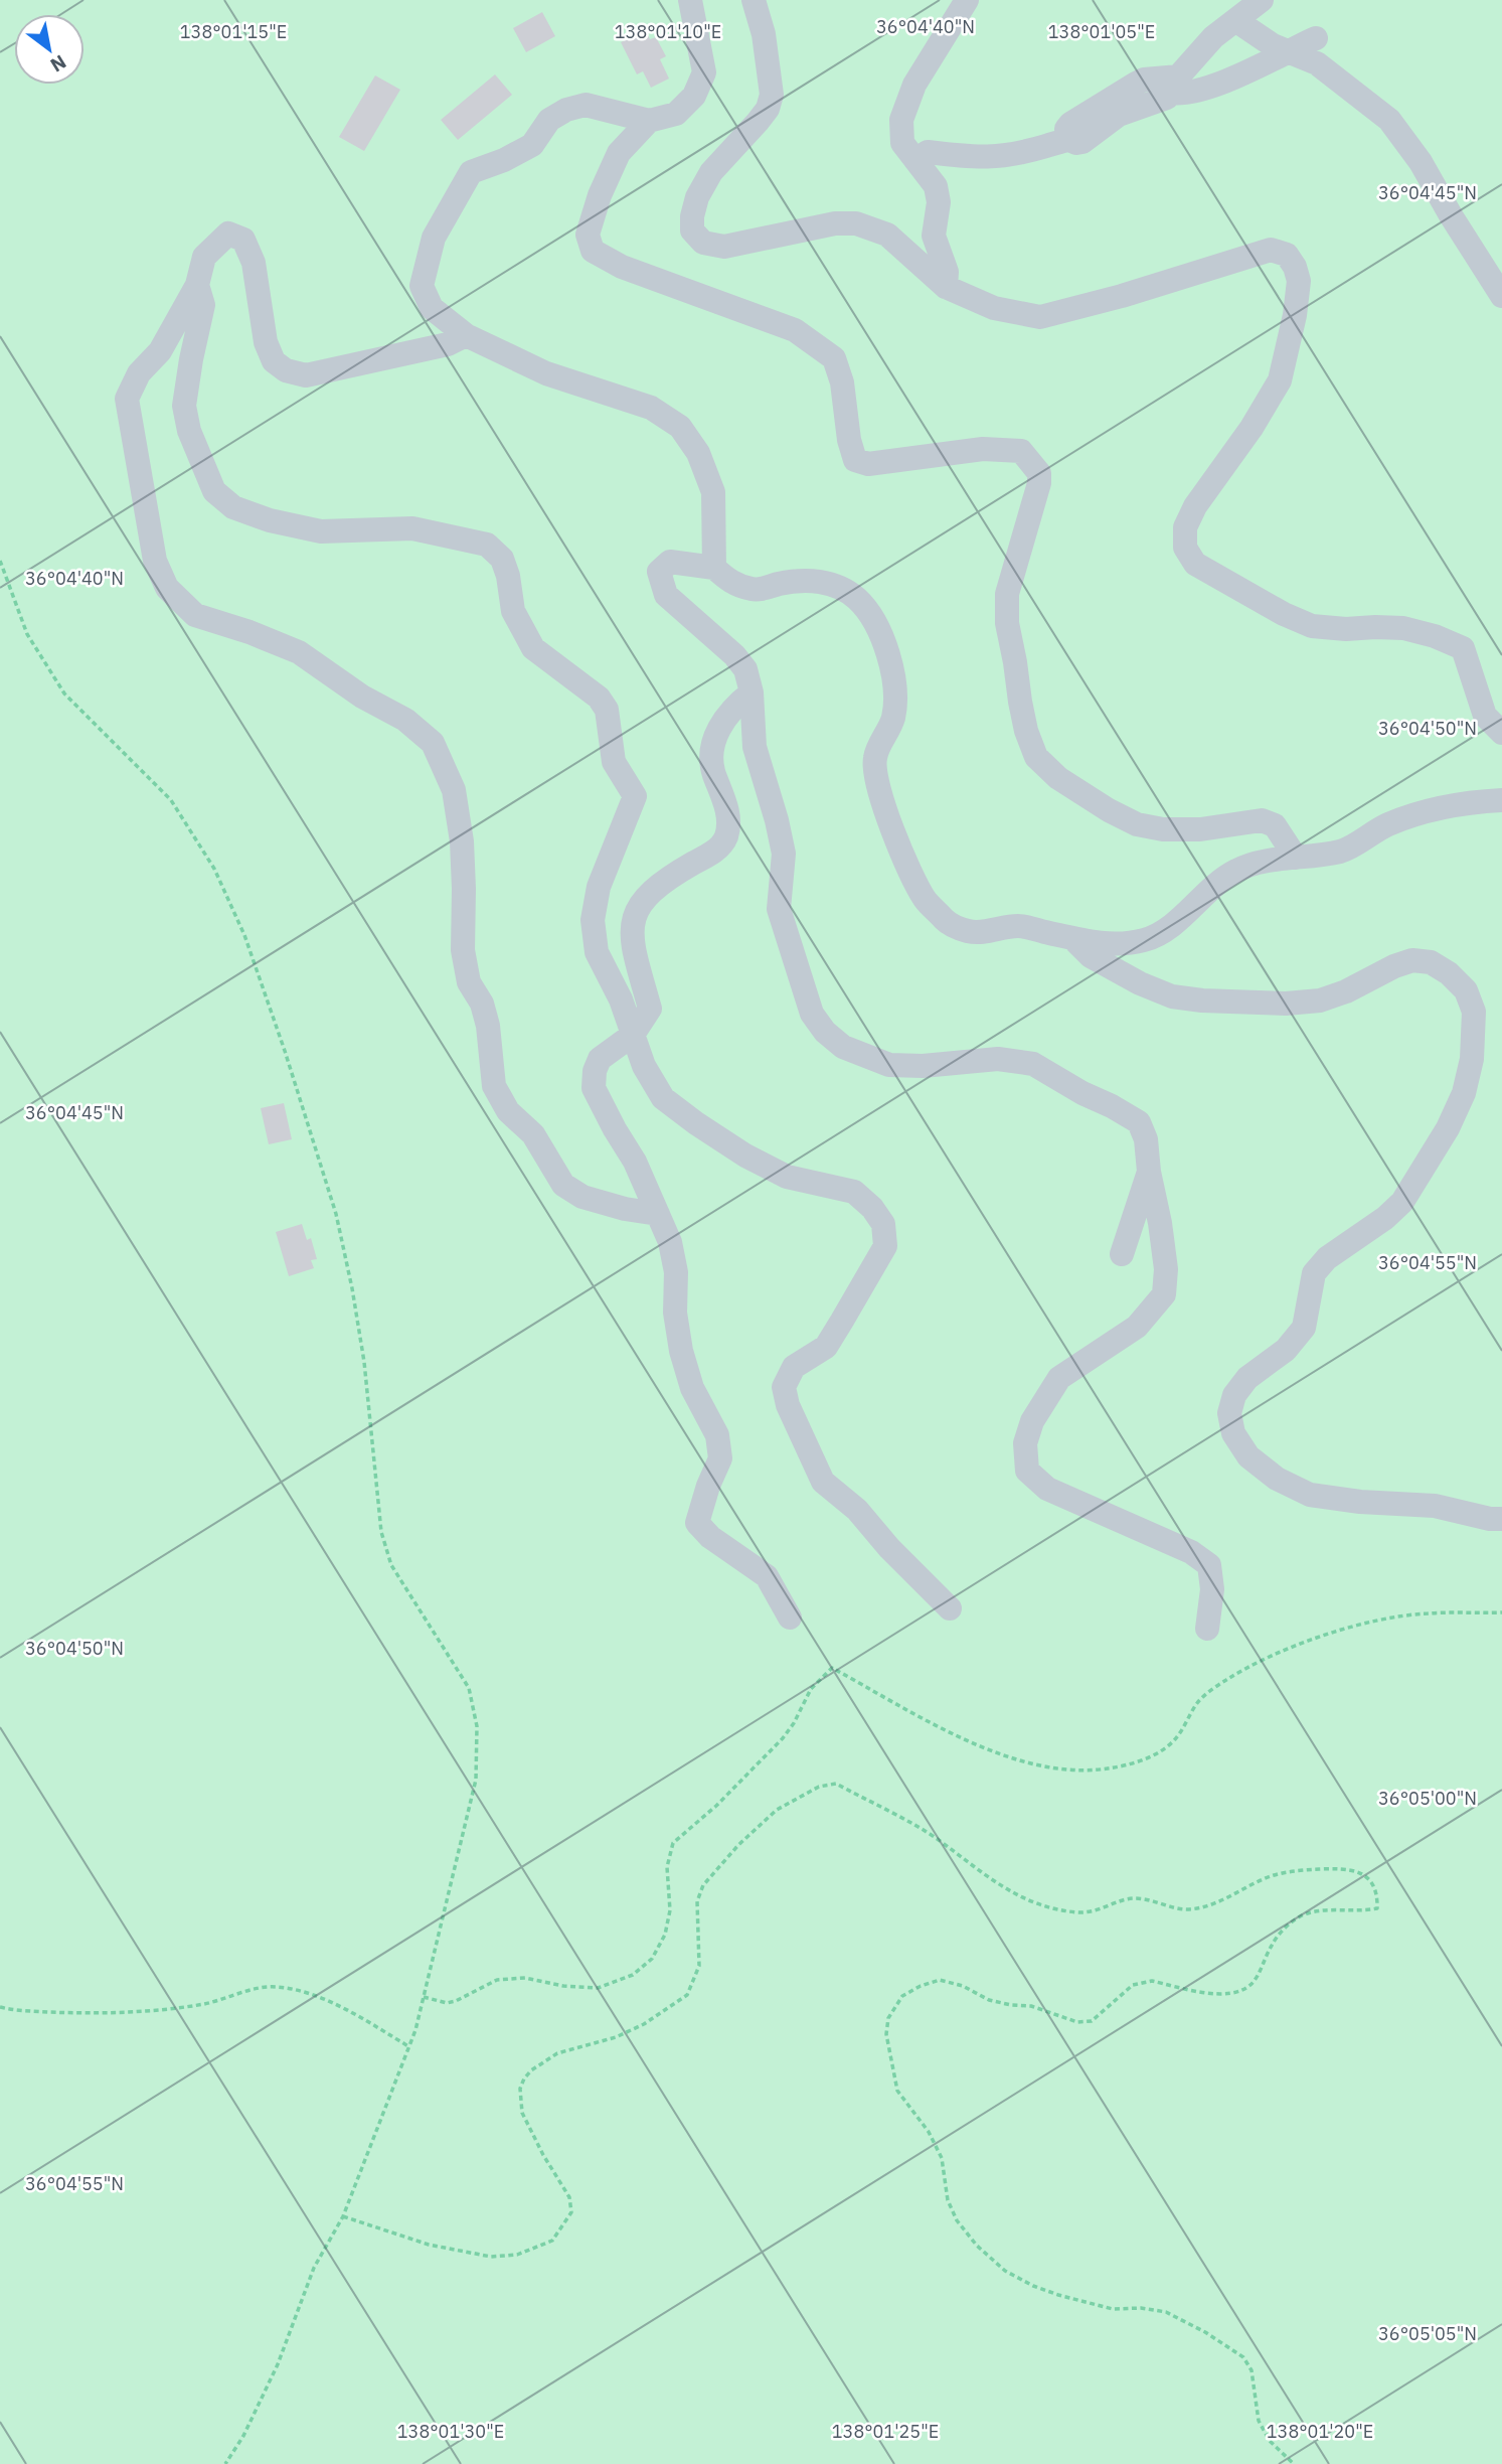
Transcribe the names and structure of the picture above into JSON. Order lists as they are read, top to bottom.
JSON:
{
  "north": "bottom right",
  "coordinates": [
    "36°04'40\"N",
    "138°01'15\"E",
    "138°01'10\"E",
    "138°01'05\"E",
    "36°04'45\"N",
    "36°04'50\"N",
    "36°04'55\"N",
    "36°05'00\"N",
    "36°05'05\"N",
    "138°01'30\"E",
    "138°01'25\"E",
    "138°01'20\"E"
  ]
}
